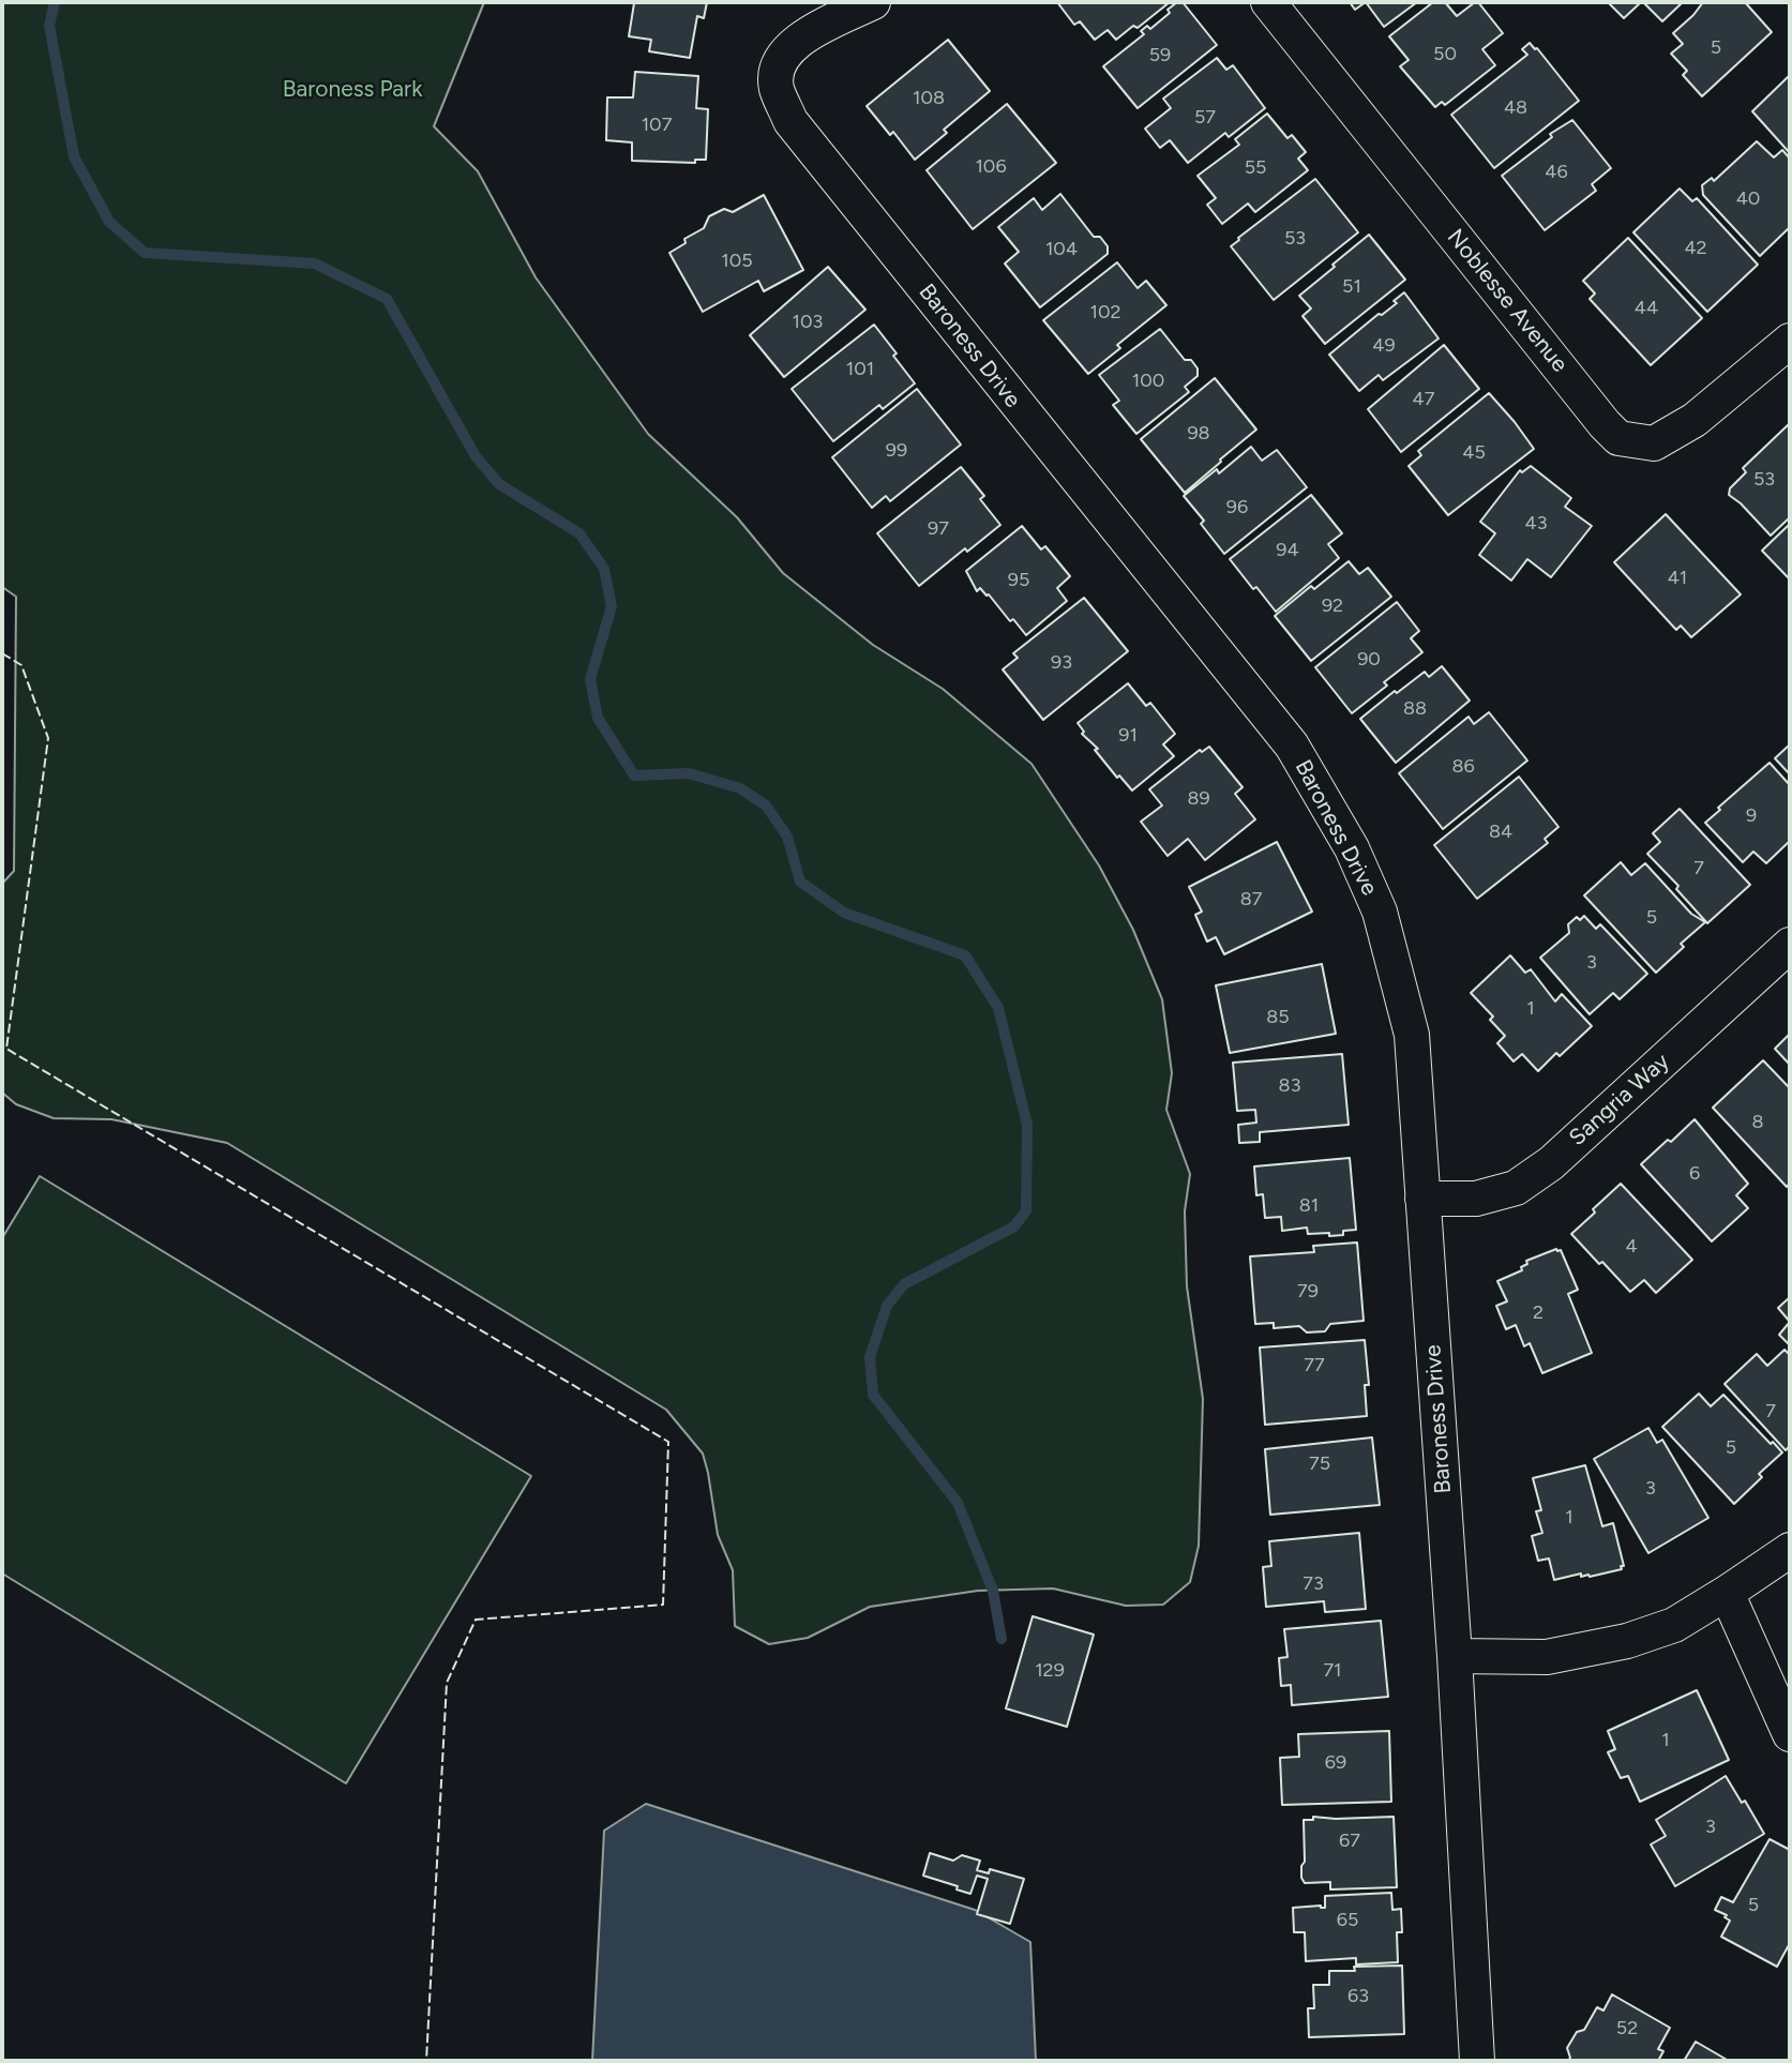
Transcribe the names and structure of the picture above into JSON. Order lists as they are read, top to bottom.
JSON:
{
  "streets": {
    "street": ["Noblesse Avenue", "Baroness Drive", "Sangria Way"]
  },
  "crossings": [
    ["Baroness Drive", "Sangria Way"]
  ],
  "parks": ["Baroness Park"],
  "house_numbers": [
    "5",
    "50",
    "59",
    "108",
    "48",
    "57",
    "107",
    "106",
    "55",
    "46",
    "40",
    "53",
    "42",
    "104",
    "105",
    "51",
    "44",
    "102",
    "103",
    "49",
    "101",
    "100",
    "47",
    "98",
    "99",
    "45",
    "53",
    "96",
    "43",
    "97",
    "94",
    "41",
    "95",
    "92",
    "90",
    "93",
    "88",
    "91",
    "86",
    "89",
    "9",
    "84",
    "7",
    "87",
    "5",
    "3",
    "1",
    "85",
    "83",
    "8",
    "6",
    "81",
    "4",
    "79",
    "2",
    "77",
    "7",
    "5",
    "75",
    "3",
    "1",
    "73",
    "129",
    "71",
    "1",
    "69",
    "3",
    "67",
    "5",
    "65",
    "63",
    "52"
  ]
}
